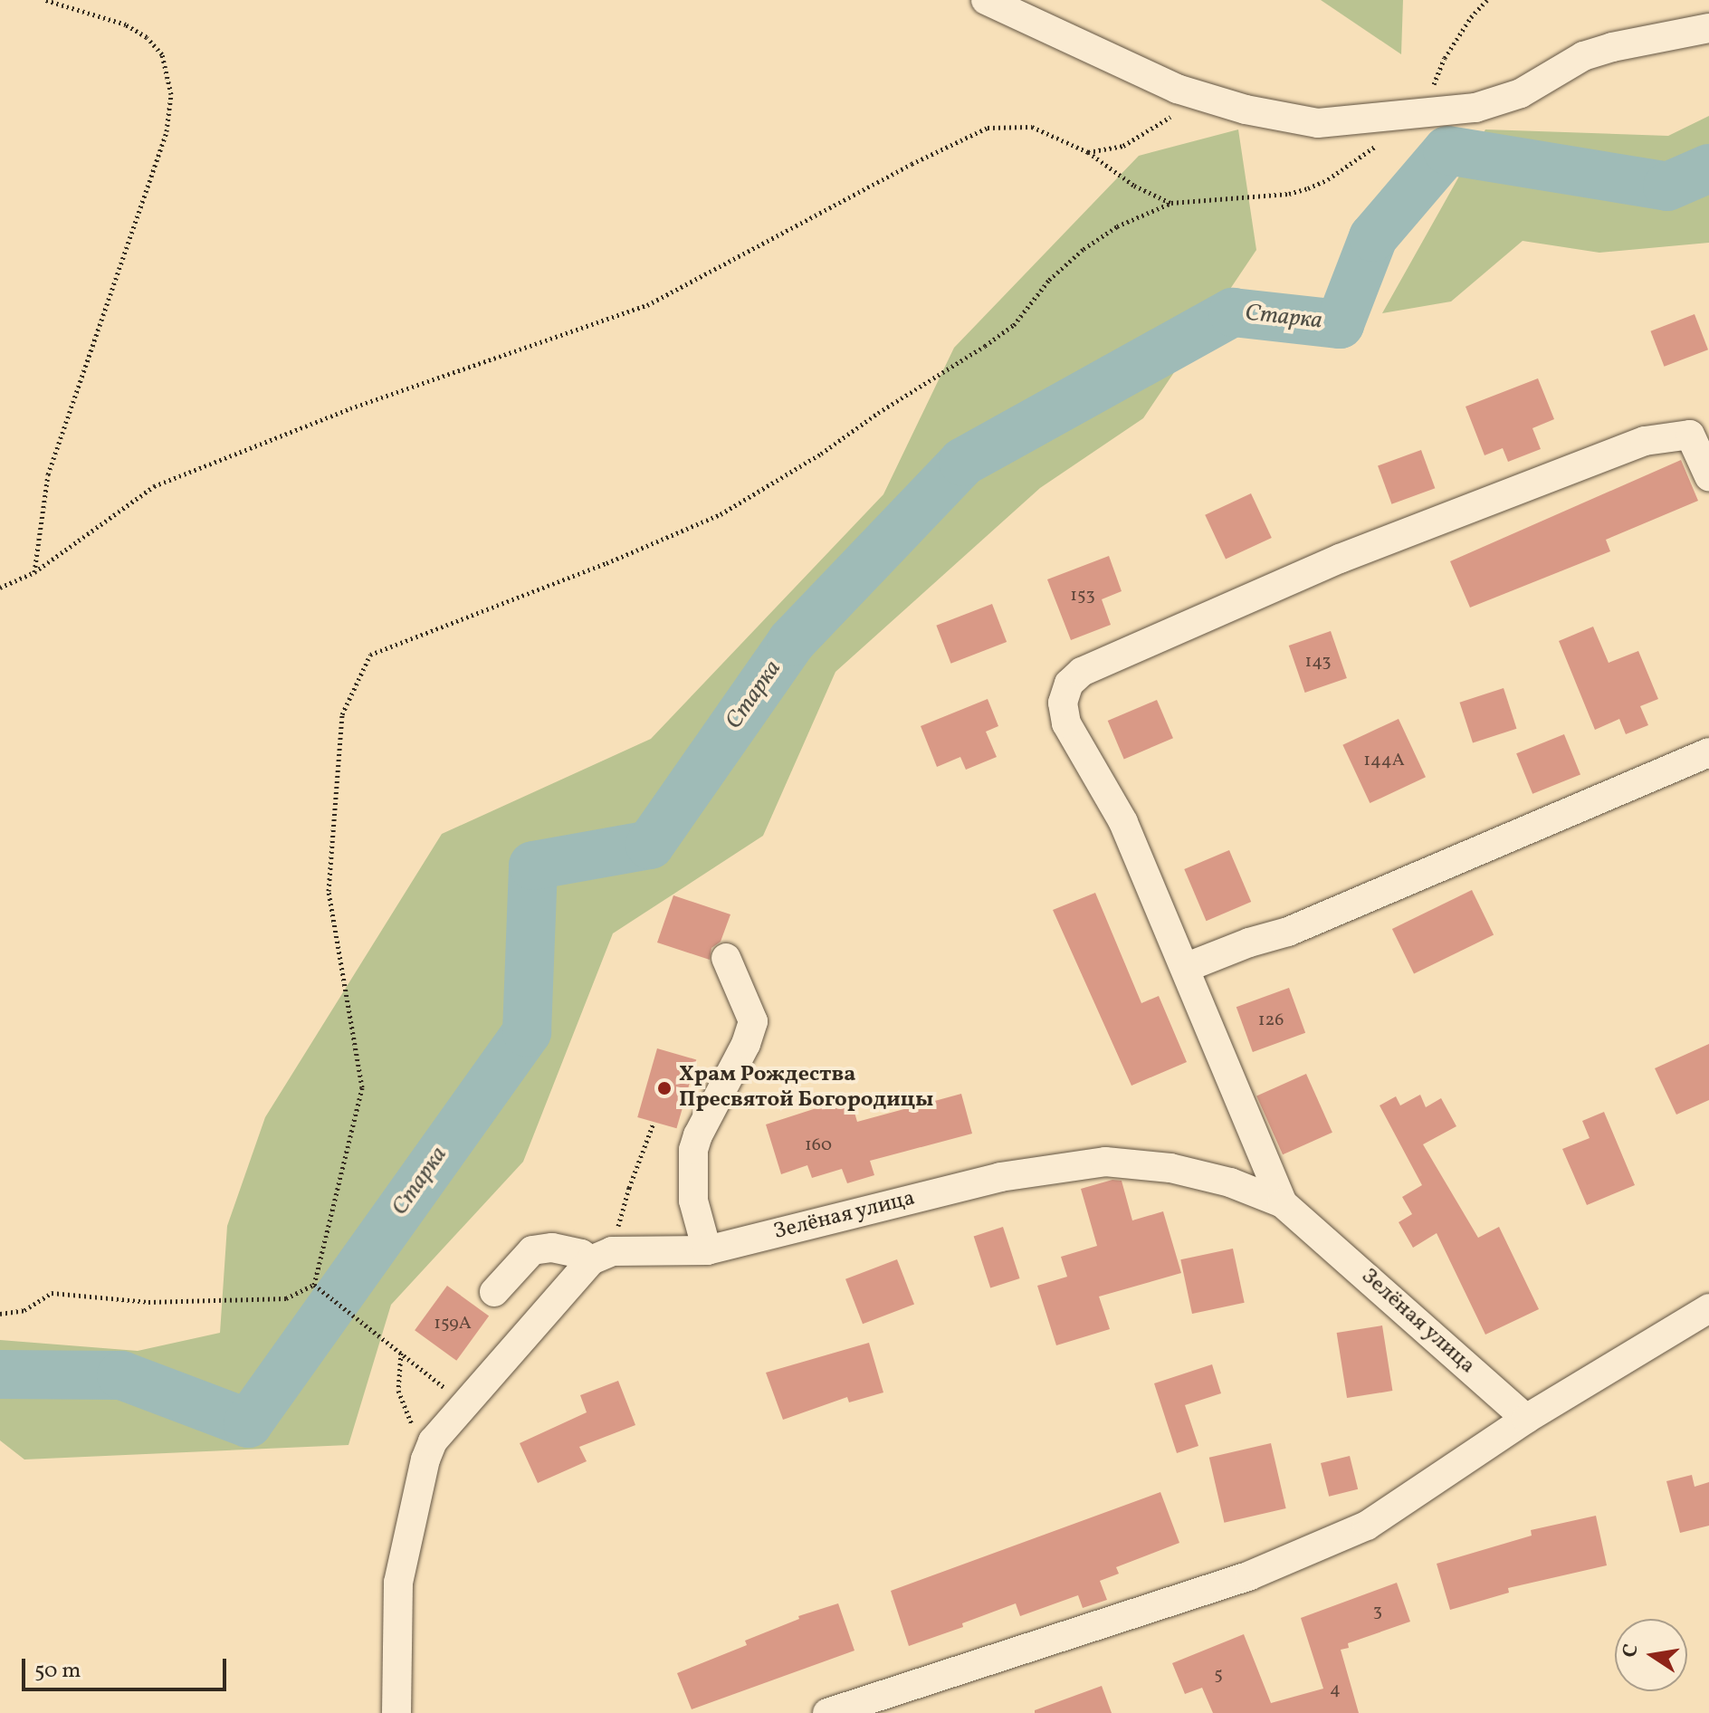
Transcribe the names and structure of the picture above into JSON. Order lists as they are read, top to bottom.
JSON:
{
  "streets": {
    "street": ["Зелёная улица"]
  },
  "water": ["Старка"],
  "places": ["Храм Рождества Пресвятой Богородицы"],
  "house_numbers": [
    "153",
    "143",
    "144А",
    "126",
    "160",
    "159А",
    "3",
    "5",
    "4"
  ],
  "scale_bar": "50 m",
  "north": "left"
}
